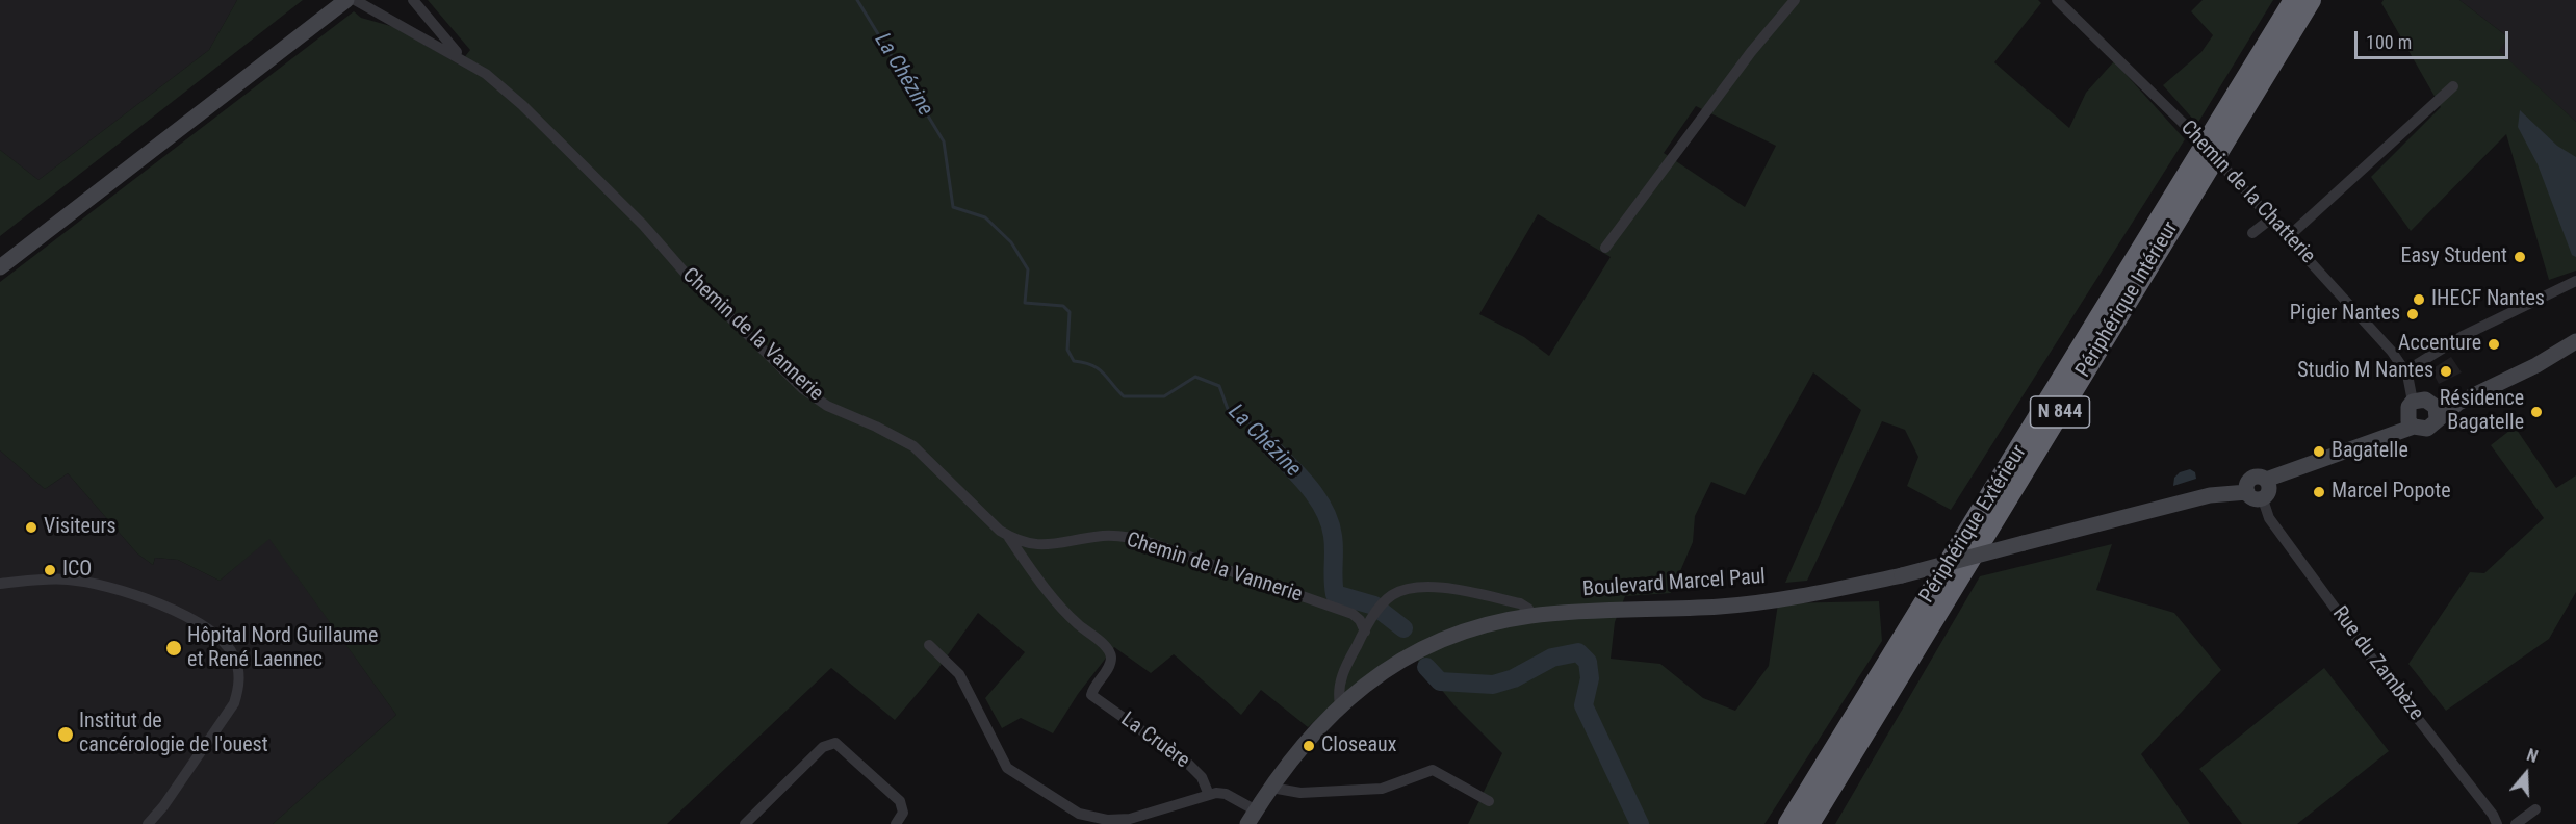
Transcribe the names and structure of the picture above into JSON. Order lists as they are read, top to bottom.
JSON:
{
  "streets": {
    "highway": ["Périphérique Intérieur", "N 844", "Périphérique Extérieur"],
    "street": [
      "Chemin de la Chatterie",
      "Chemin de la Vannerie",
      "Boulevard Marcel Paul",
      "Rue du Zambèze",
      "La Cruère"
    ]
  },
  "crossings": [
    ["Chemin de la Vannerie", "La Cruère"],
    ["Boulevard Marcel Paul", "Rue du Zambèze"]
  ],
  "water": ["La Chézine"],
  "places": [
    "Easy Student",
    "IHECF Nantes",
    "Pigier Nantes",
    "Accenture",
    "Studio M Nantes",
    "Résidence Bagatelle",
    "Bagatelle",
    "Marcel Popote",
    "Visiteurs",
    "ICO",
    "Hôpital Nord Guillaume et René Laennec",
    "Institut de cancérologie de l'ouest",
    "Closeaux"
  ],
  "scale_bar": "100 m",
  "north": "top"
}
